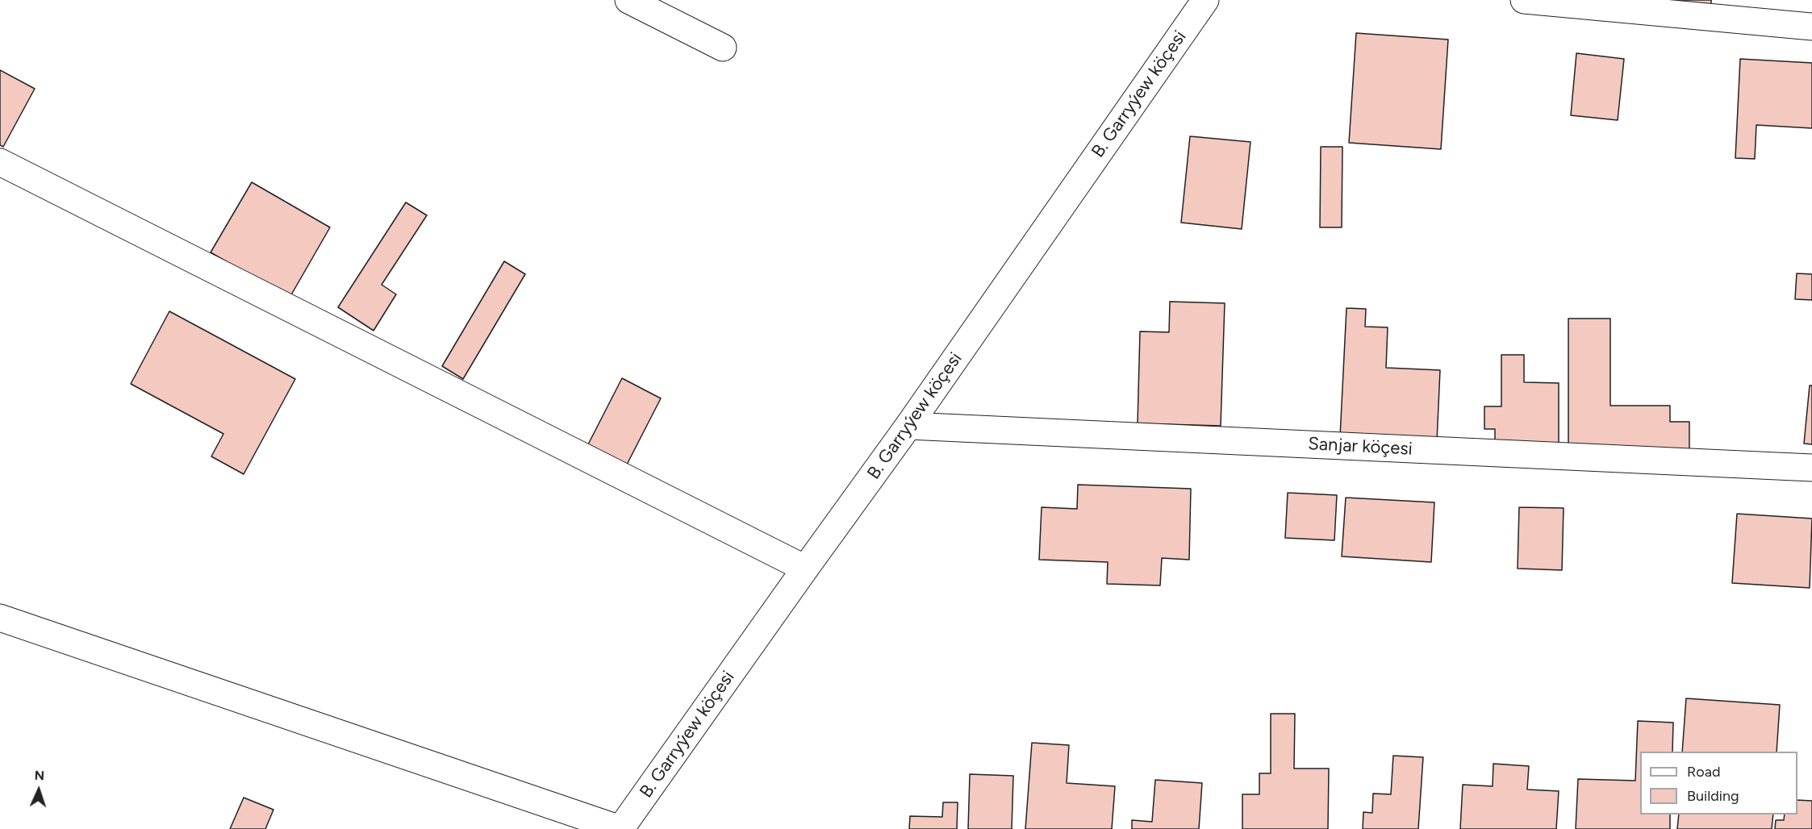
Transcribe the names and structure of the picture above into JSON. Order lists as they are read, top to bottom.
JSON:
{
  "streets": {
    "street": ["B. Garryýew köçesi", "Sanjar köçesi"]
  },
  "crossings": [
    ["B. Garryýew köçesi", "Sanjar köçesi"]
  ],
  "legend": ["Road", "Building"],
  "north": "top"
}
